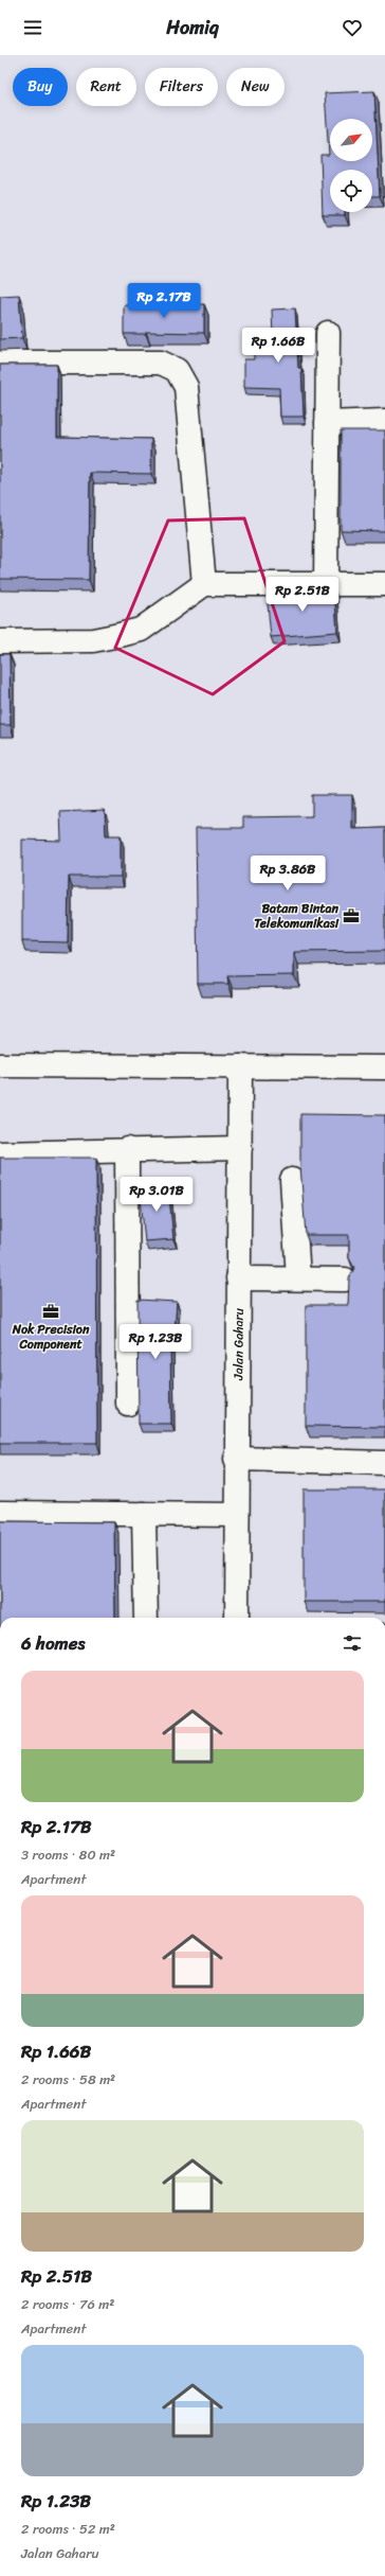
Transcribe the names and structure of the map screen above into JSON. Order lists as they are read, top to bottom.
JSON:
{
  "streets": {
    "street": ["Jalan Gaharu"]
  },
  "places": {
    "office": ["Batam Bintan Telekomunikasi", "Nok Precision Component"]
  },
  "north": "top right",
  "page": {
    "header": "Homiq",
    "chip": [
      "Buy",
      "Rent",
      "Filters",
      "New"
    ],
    "price": [
      "Rp 2.17B",
      "Rp 1.66B",
      "Rp 2.51B",
      "Rp 3.86B",
      "Rp 3.01B",
      "Rp 1.23B"
    ],
    "heading": "6 homes",
    "list": [
      {
        "name": "Rp 2.17B",
        "note": "3 rooms · 80 m² · Apartment"
      },
      {
        "name": "Rp 1.66B",
        "note": "2 rooms · 58 m² · Apartment"
      },
      {
        "name": "Rp 2.51B",
        "note": "2 rooms · 76 m² · Apartment"
      },
      {
        "name": "Rp 1.23B",
        "note": "2 rooms · 52 m² · Jalan Gaharu"
      }
    ]
  }
}
